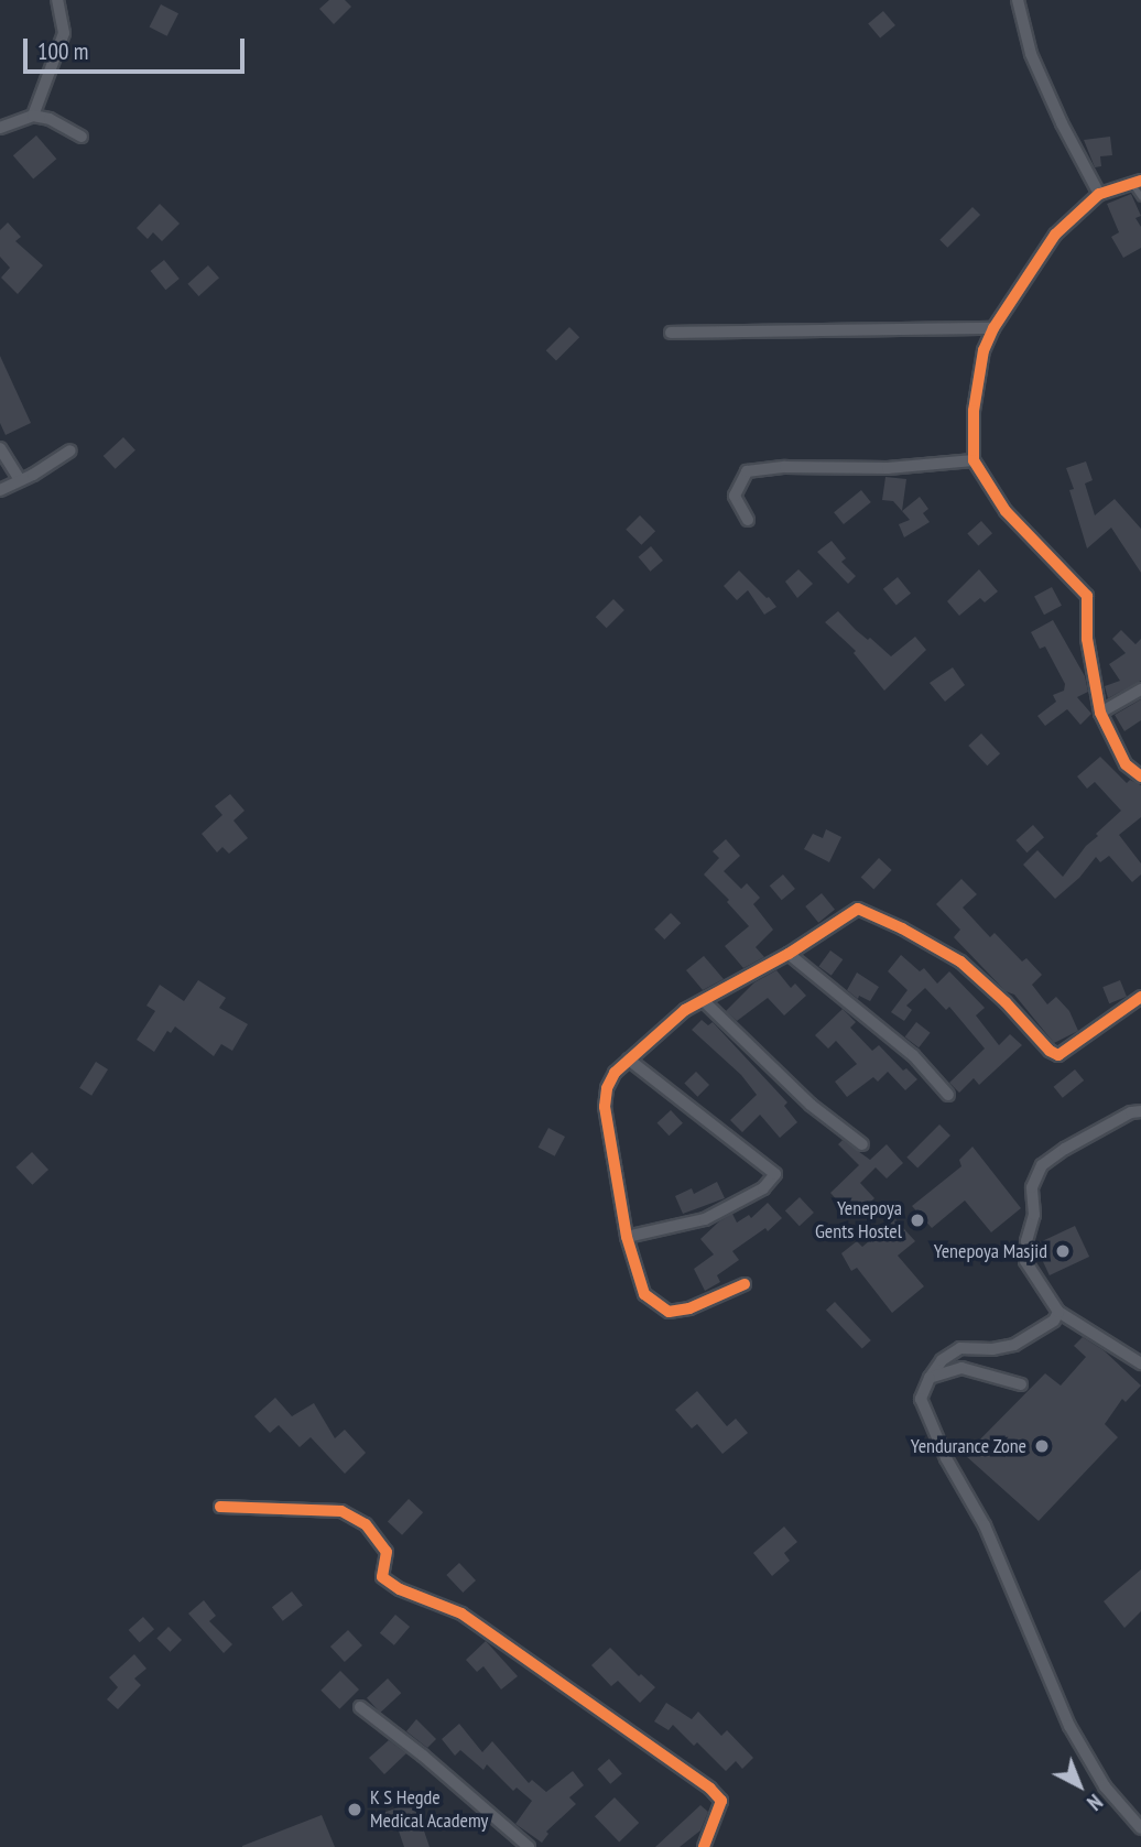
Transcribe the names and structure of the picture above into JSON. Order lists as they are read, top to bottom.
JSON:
{
  "places": [
    "Yenepoya Gents Hostel",
    "Yenepoya Masjid",
    "Yendurance Zone",
    "K S Hegde Medical Academy"
  ],
  "scale_bar": "100 m",
  "north": "bottom right"
}
